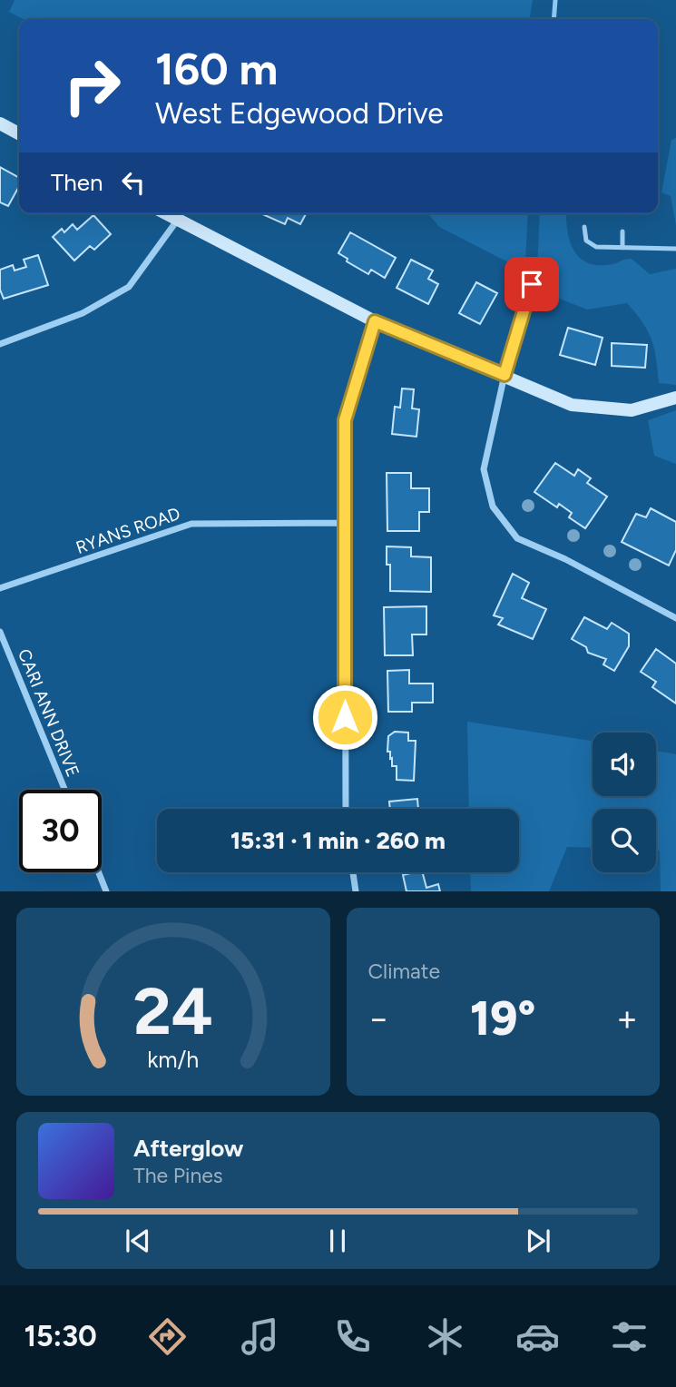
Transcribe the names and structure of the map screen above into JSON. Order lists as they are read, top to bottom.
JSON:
{
  "streets": {
    "street": ["RYANS ROAD", "CARI ANN DRIVE"]
  },
  "page": {
    "turn": ["160 m", "West Edgewood Drive"],
    "then": "Then",
    "limit": "30",
    "trip": "15:31 · 1 min · 260 m",
    "tile": "Climate",
    "heat": ["−", "19°", "+"],
    "song": ["Afterglow", "The Pines"],
    "tabs": "15:30",
    "gauge": ["24", "km/h"]
  }
}
